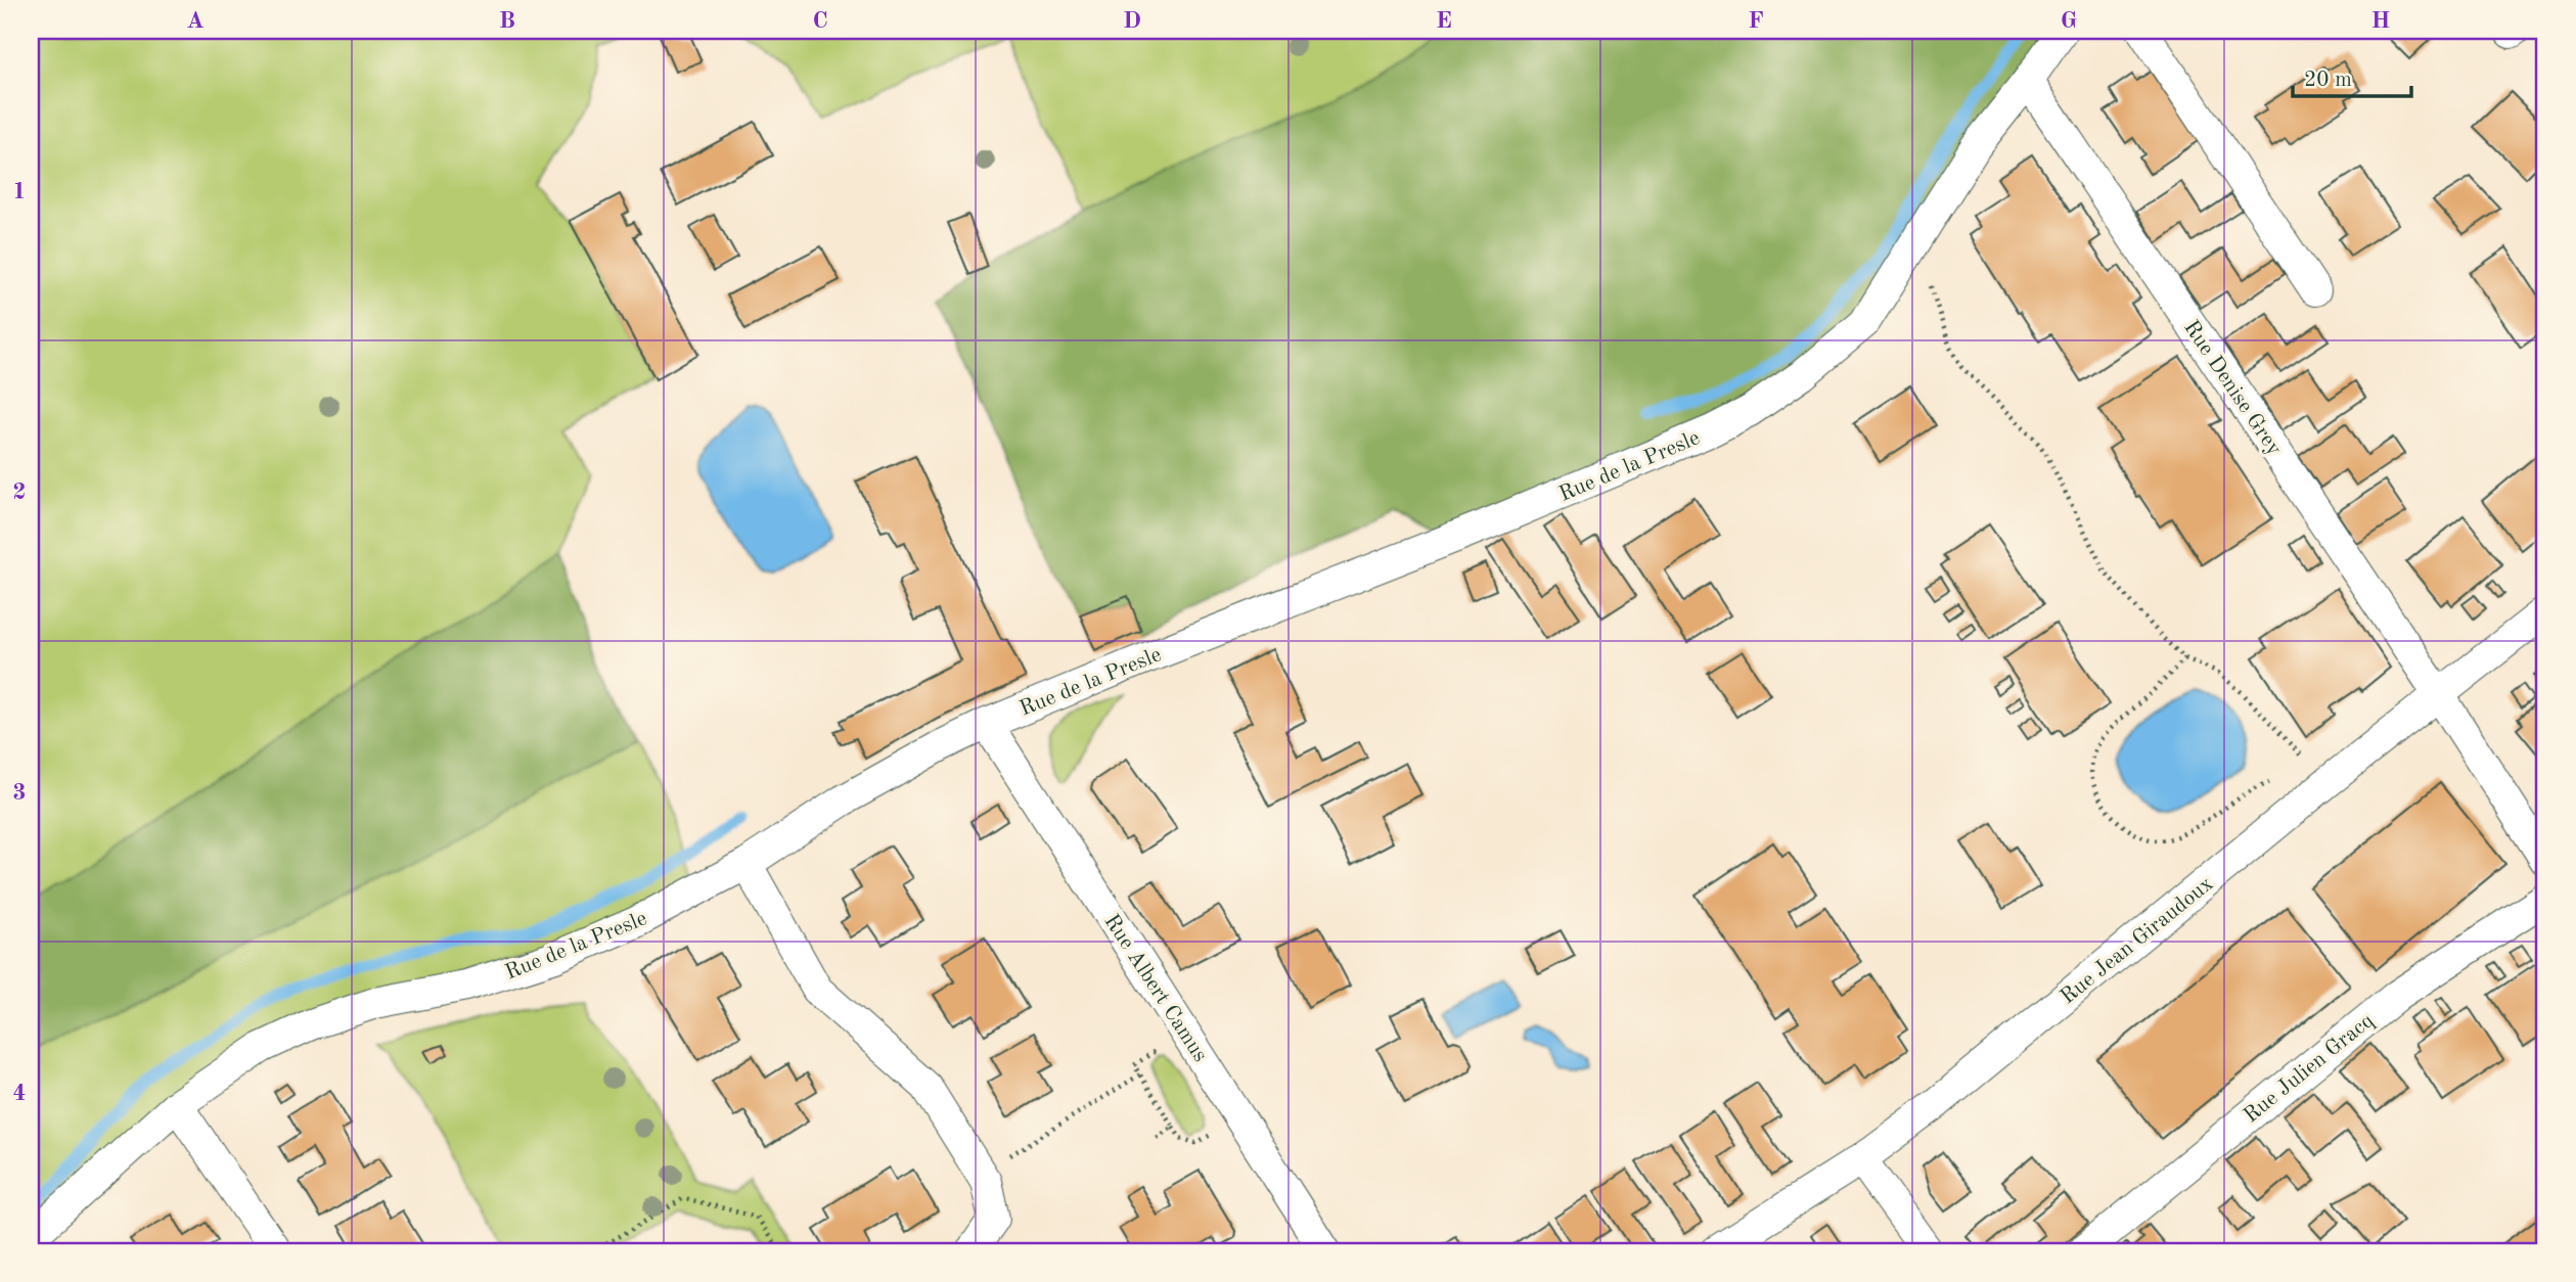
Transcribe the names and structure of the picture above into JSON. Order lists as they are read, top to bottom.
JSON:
{
  "streets": {
    "street": [
      "Rue Denise Grey",
      "Rue de la Presle",
      "Rue Jean Giraudoux",
      "Rue Albert Camus",
      "Rue Julien Gracq"
    ]
  },
  "crossings": [
    ["Rue Denise Grey", "Rue de la Presle"],
    ["Rue Denise Grey", "Rue Jean Giraudoux"],
    ["Rue de la Presle", "Rue Albert Camus"]
  ],
  "scale_bar": "20 m",
  "grid": {
    "columns": [
      "A",
      "B",
      "C",
      "D",
      "E",
      "F",
      "G",
      "H"
    ],
    "rows": [
      "1",
      "2",
      "3",
      "4"
    ]
  }
}
